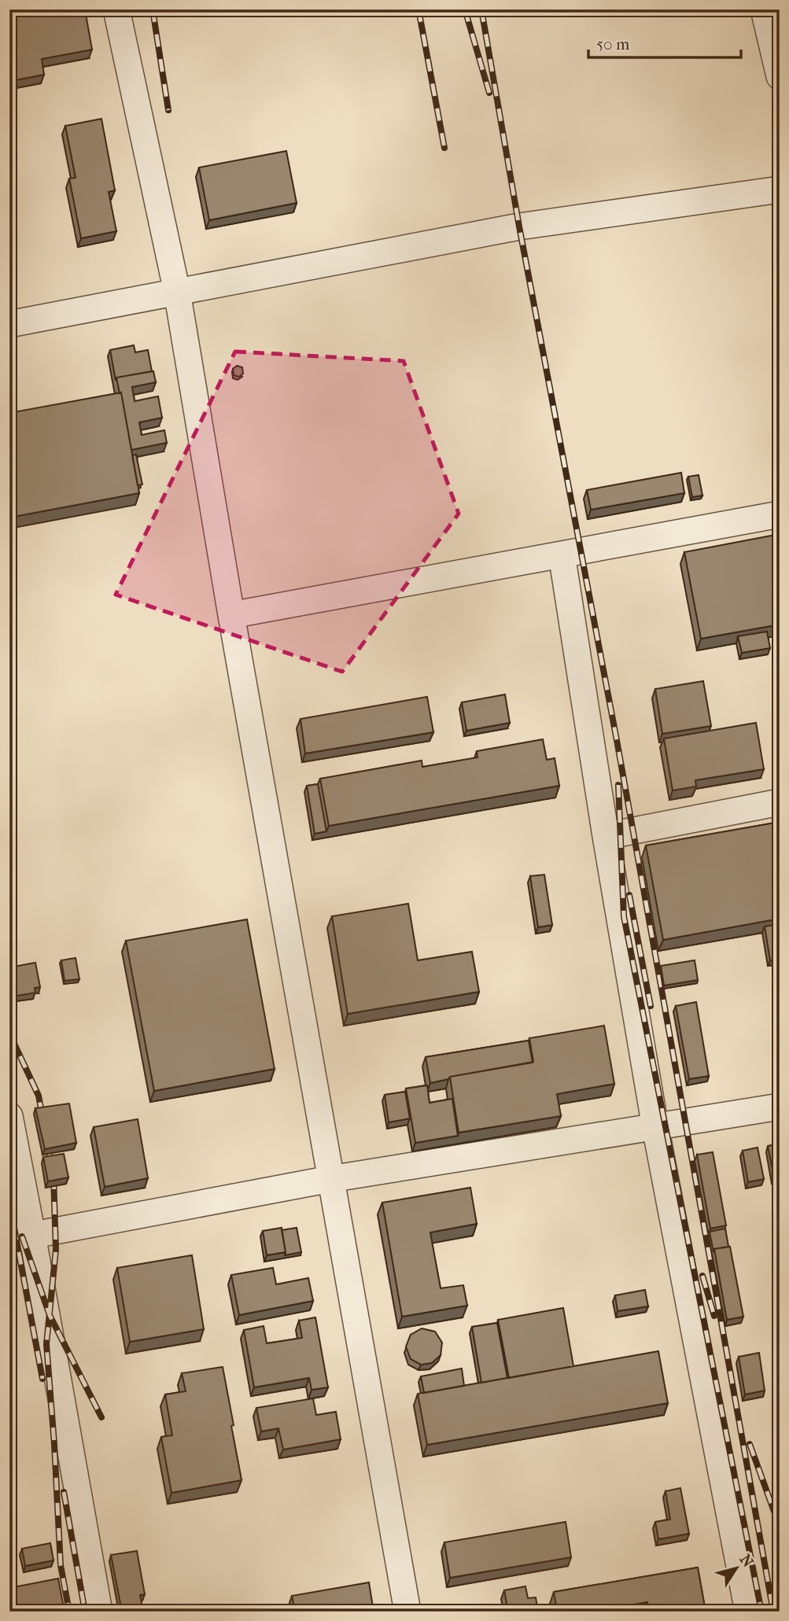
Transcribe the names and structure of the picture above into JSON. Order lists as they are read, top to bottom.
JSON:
{
  "scale_bar": "50 m",
  "north": "top right"
}
